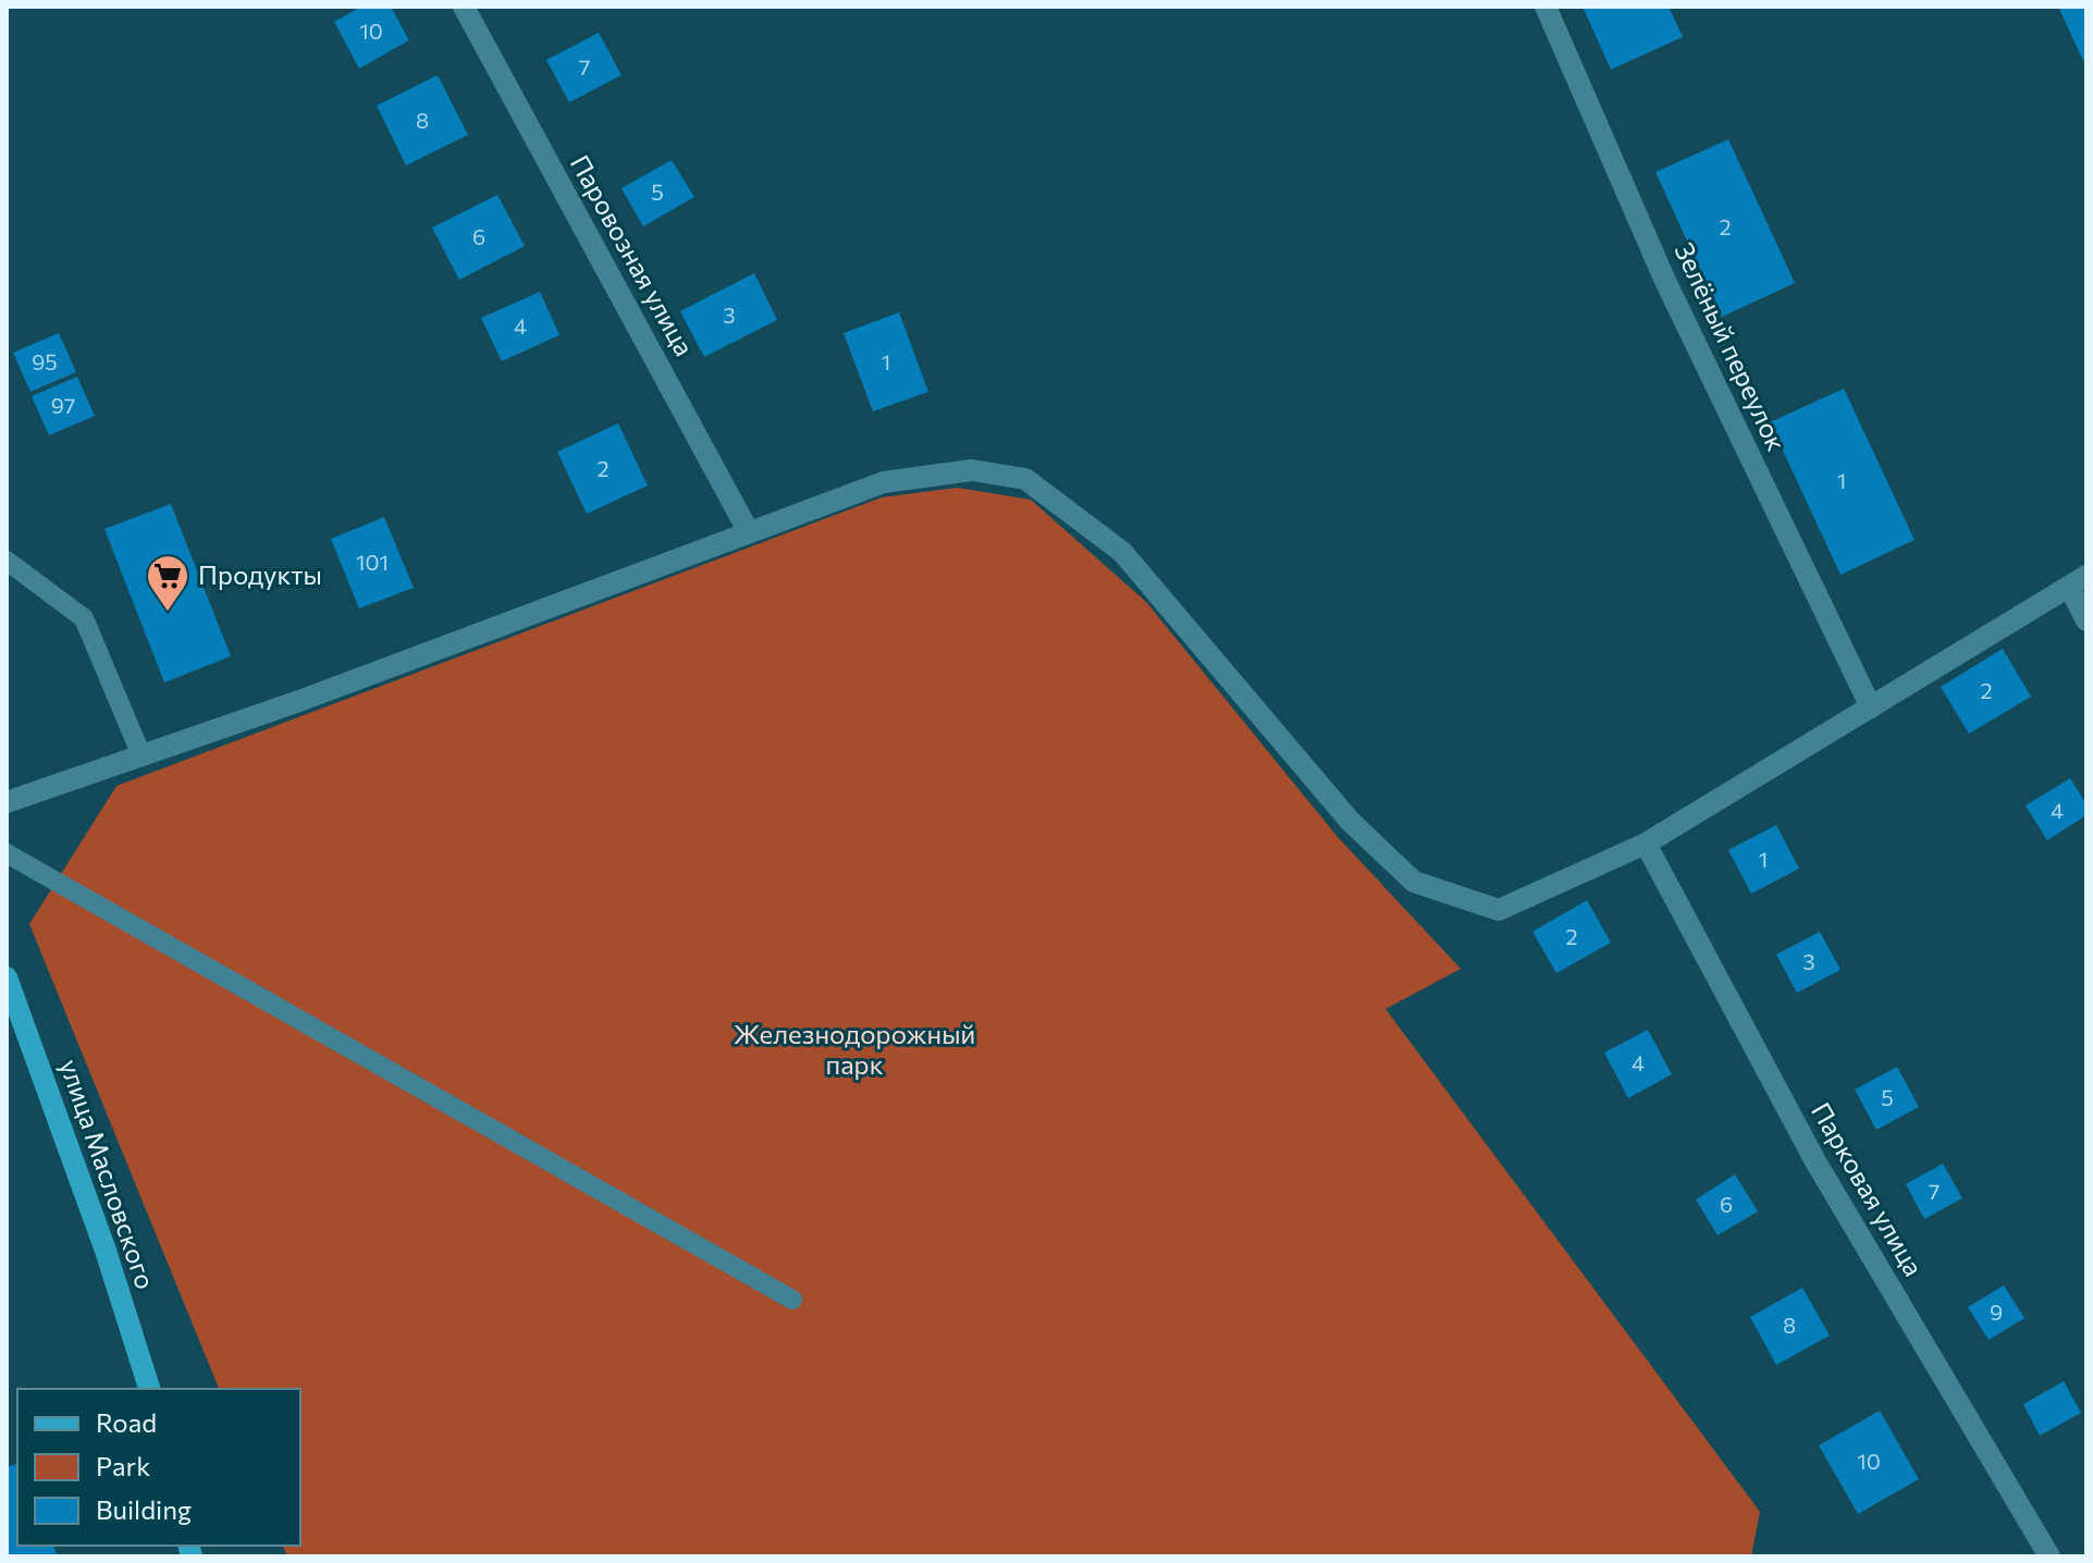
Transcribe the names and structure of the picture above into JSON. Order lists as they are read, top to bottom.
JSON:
{
  "streets": {
    "street": [
      "Паровозная улица",
      "Зелёный переулок",
      "улица Масловского",
      "Парковая улица"
    ]
  },
  "parks": ["Железнодорожный парк"],
  "places": {
    "supermarket": ["Продукты"]
  },
  "house_numbers": [
    "10",
    "7",
    "8",
    "5",
    "2",
    "6",
    "3",
    "4",
    "95",
    "1",
    "97",
    "2",
    "1",
    "101",
    "2",
    "4",
    "1",
    "2",
    "3",
    "4",
    "5",
    "7",
    "6",
    "9",
    "8",
    "10"
  ],
  "legend": ["Road", "Park", "Building"]
}
